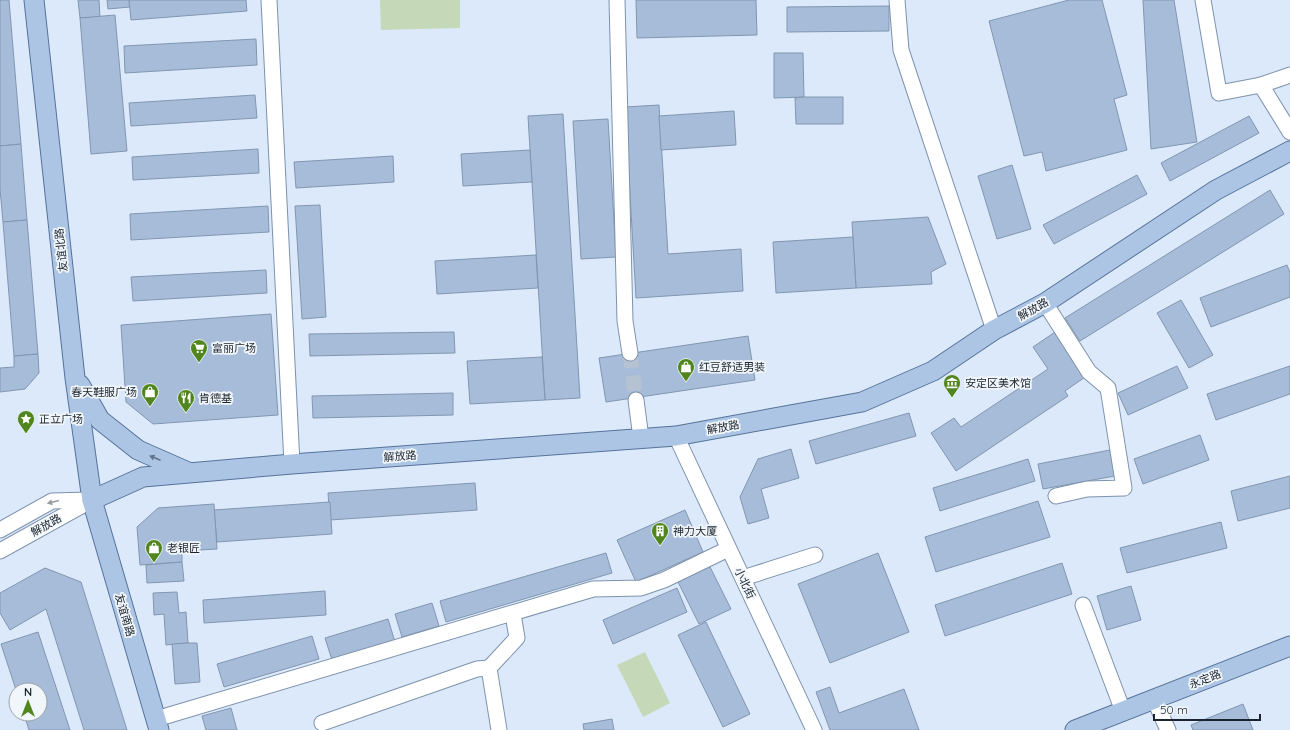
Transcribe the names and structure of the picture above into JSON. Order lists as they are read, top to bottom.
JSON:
{
  "streets": {
    "main road": [
      "友谊北路",
      "解放路",
      "友谊南路",
      "永定路"
    ],
    "street": ["小北街"]
  },
  "crossings": [
    ["友谊北路", "解放路"],
    ["友谊北路", "友谊南路"],
    ["解放路", "小北街"],
    ["解放路", "友谊南路"]
  ],
  "places": {
    "supermarket": ["富丽广场"],
    "shop": ["红豆舒适男装", "春天鞋服广场", "老银匠"],
    "museum": ["安定区美术馆"],
    "restaurant": ["肯德基"],
    "place": ["正立广场"],
    "building": ["神力大厦"]
  },
  "scale_bar": "50 m",
  "north": "top"
}
